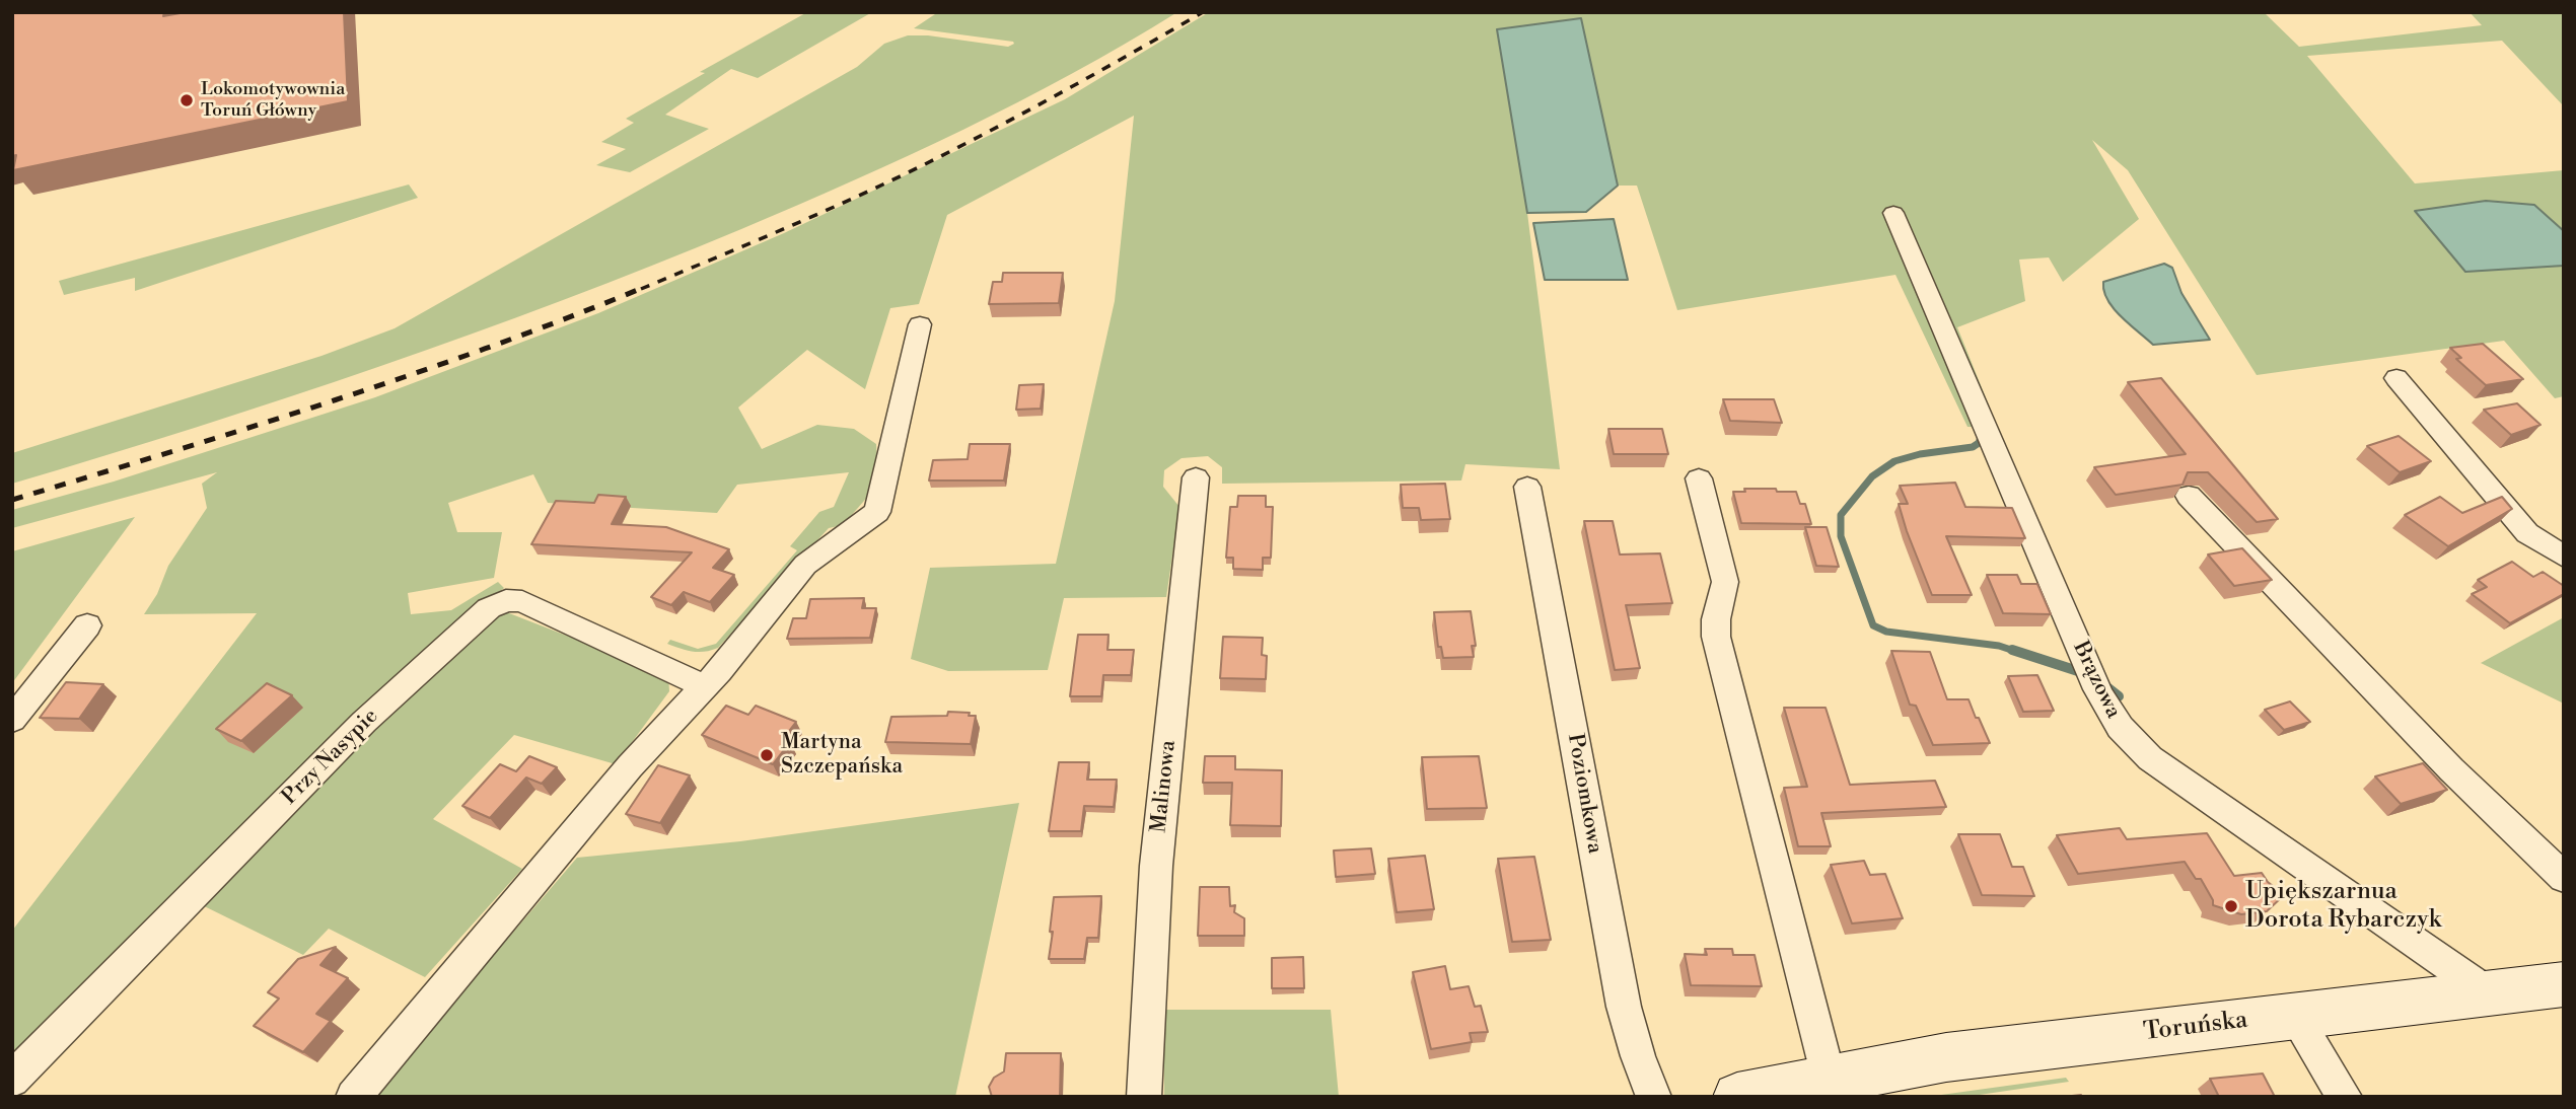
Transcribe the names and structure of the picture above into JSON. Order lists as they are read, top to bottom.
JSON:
{
  "streets": {
    "main road": ["Toruńska"],
    "street": [
      "Brązowa",
      "Przy Nasypie",
      "Malinowa",
      "Poziomkowa"
    ]
  },
  "crossings": [
    ["Brązowa", "Toruńska"]
  ],
  "places": ["Lokomotywownia Toruń Główny", "Martyna Szczepańska", "Upiększarnua Dorota Rybarczyk"]
}
